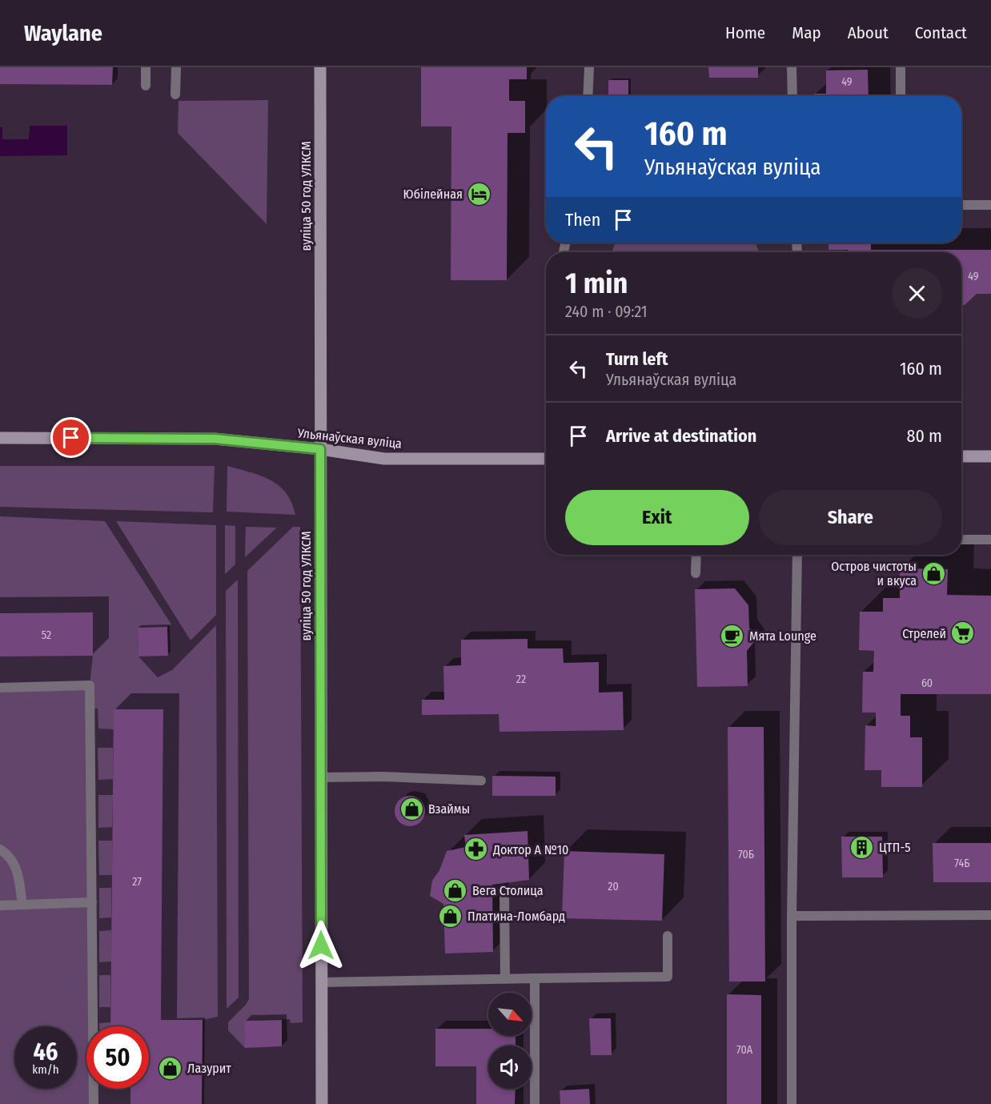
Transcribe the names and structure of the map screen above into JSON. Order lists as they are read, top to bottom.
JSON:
{
  "streets": {
    "main road": ["вуліца 50 год УЛКСМ", "Ульянаўская вуліца"]
  },
  "crossings": [
    ["вуліца 50 год УЛКСМ", "Ульянаўская вуліца"]
  ],
  "places": {
    "hotel": ["Юбілейная"],
    "shop": [
      "Остров чистоты и вкуса",
      "Взаймы",
      "Вега Столица",
      "Платина-Ломбард",
      "Лазурит"
    ],
    "supermarket": ["Стрелей"],
    "cafe": ["Мята Lounge"],
    "building": ["ЦТП-5"],
    "pharmacy": ["Доктор А №10"]
  },
  "house_numbers": [
    "49",
    "49",
    "52",
    "22",
    "60",
    "70Б",
    "74Б",
    "27",
    "20",
    "70А"
  ],
  "north": "bottom right",
  "page": {
    "header": "Waylane",
    "nav": [
      "Home",
      "Map",
      "About",
      "Contact"
    ],
    "turn": ["160 m", "Ульянаўская вуліца"],
    "then": "Then",
    "heading": ["1 min", "240 m · 09:21"],
    "list": [
      {
        "name": "Turn left",
        "note": "Ульянаўская вуліца",
        "value": "160 m"
      },
      {
        "name": "Arrive at destination",
        "value": "80 m"
      }
    ],
    "buttons": ["Exit", "Share"],
    "speed": "46 km/h",
    "limit": "50"
  }
}
